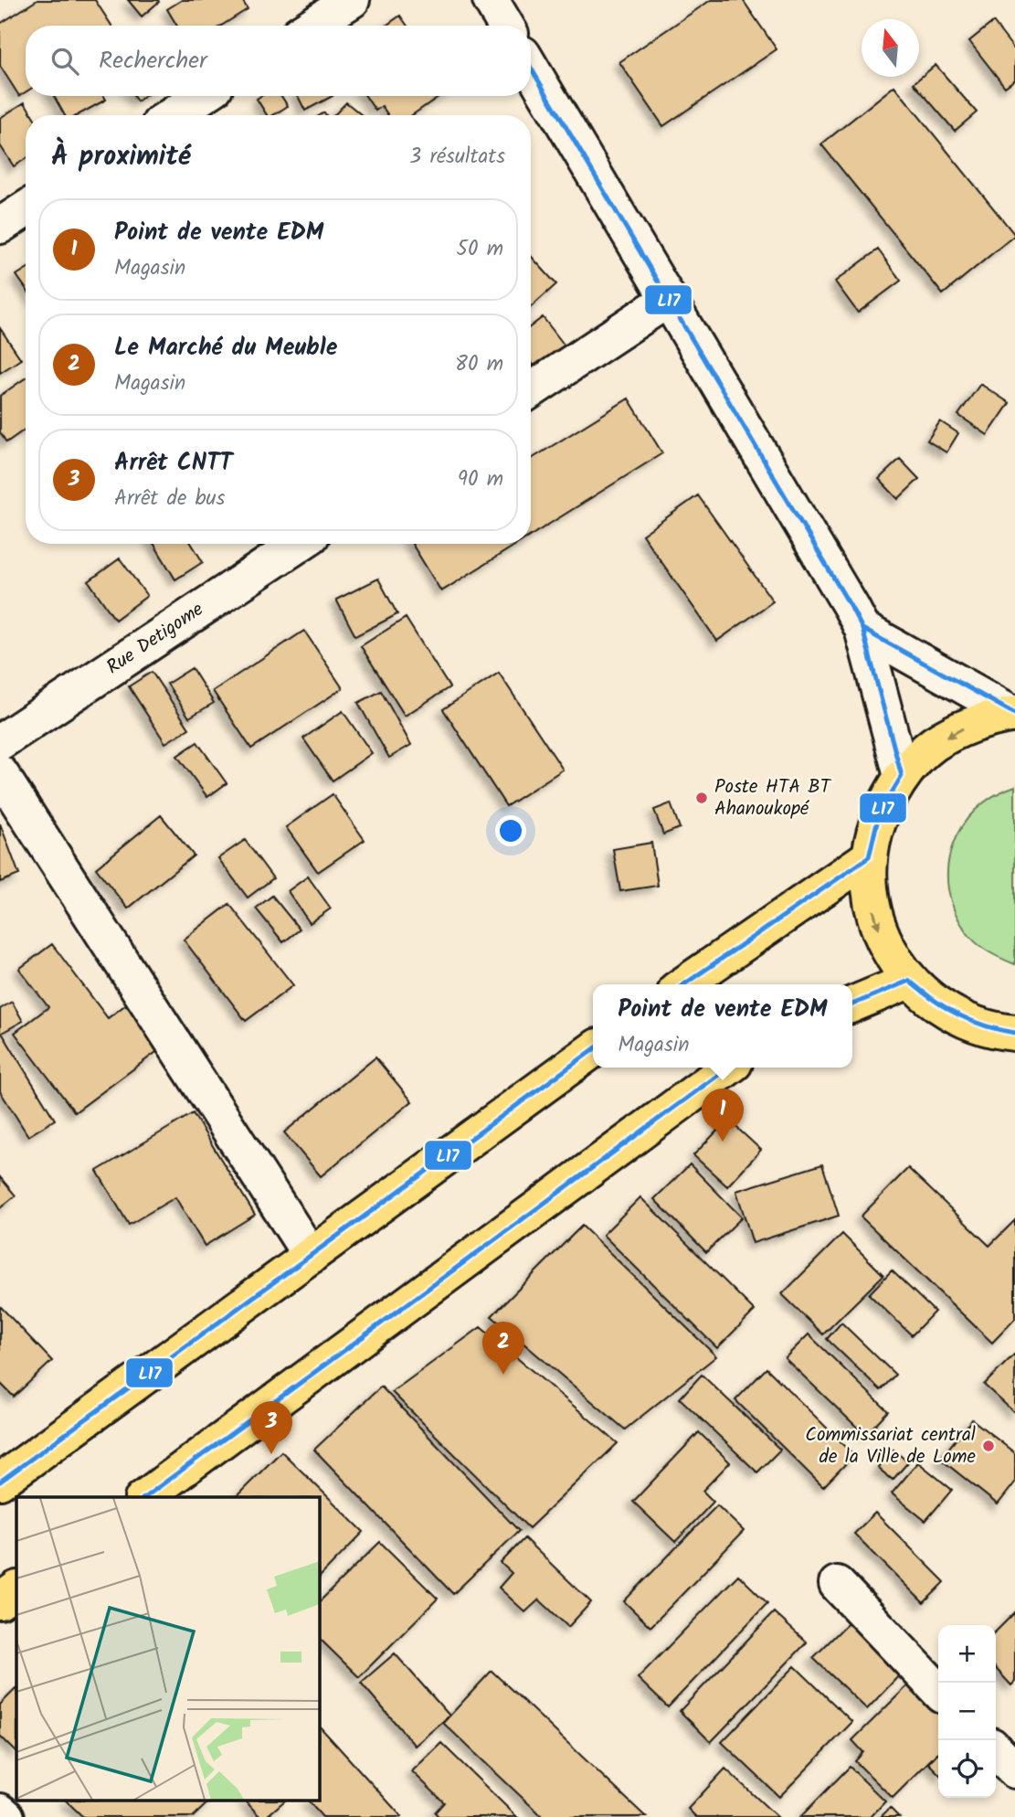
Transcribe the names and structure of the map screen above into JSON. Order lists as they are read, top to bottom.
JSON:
{
  "streets": {
    "street": ["Rue Detigome"]
  },
  "places": ["Poste HTA BT Ahanoukopé", "Commissariat central de la Ville de Lome"],
  "lines": ["transit line L17"],
  "north": "top",
  "page": {
    "search": "Rechercher",
    "heading": ["À proximité", "3 résultats"],
    "list": [
      {
        "mark": "1",
        "name": "Point de vente EDM",
        "note": "Magasin",
        "value": "50 m"
      },
      {
        "mark": "2",
        "name": "Le Marché du Meuble",
        "note": "Magasin",
        "value": "80 m"
      },
      {
        "mark": "3",
        "name": "Arrêt CNTT",
        "note": "Arrêt de bus",
        "value": "90 m"
      }
    ],
    "popup": ["Point de vente EDM", "Magasin"],
    "pins": ["1", "2", "3"],
    "map_buttons": ["+", "−"]
  }
}
